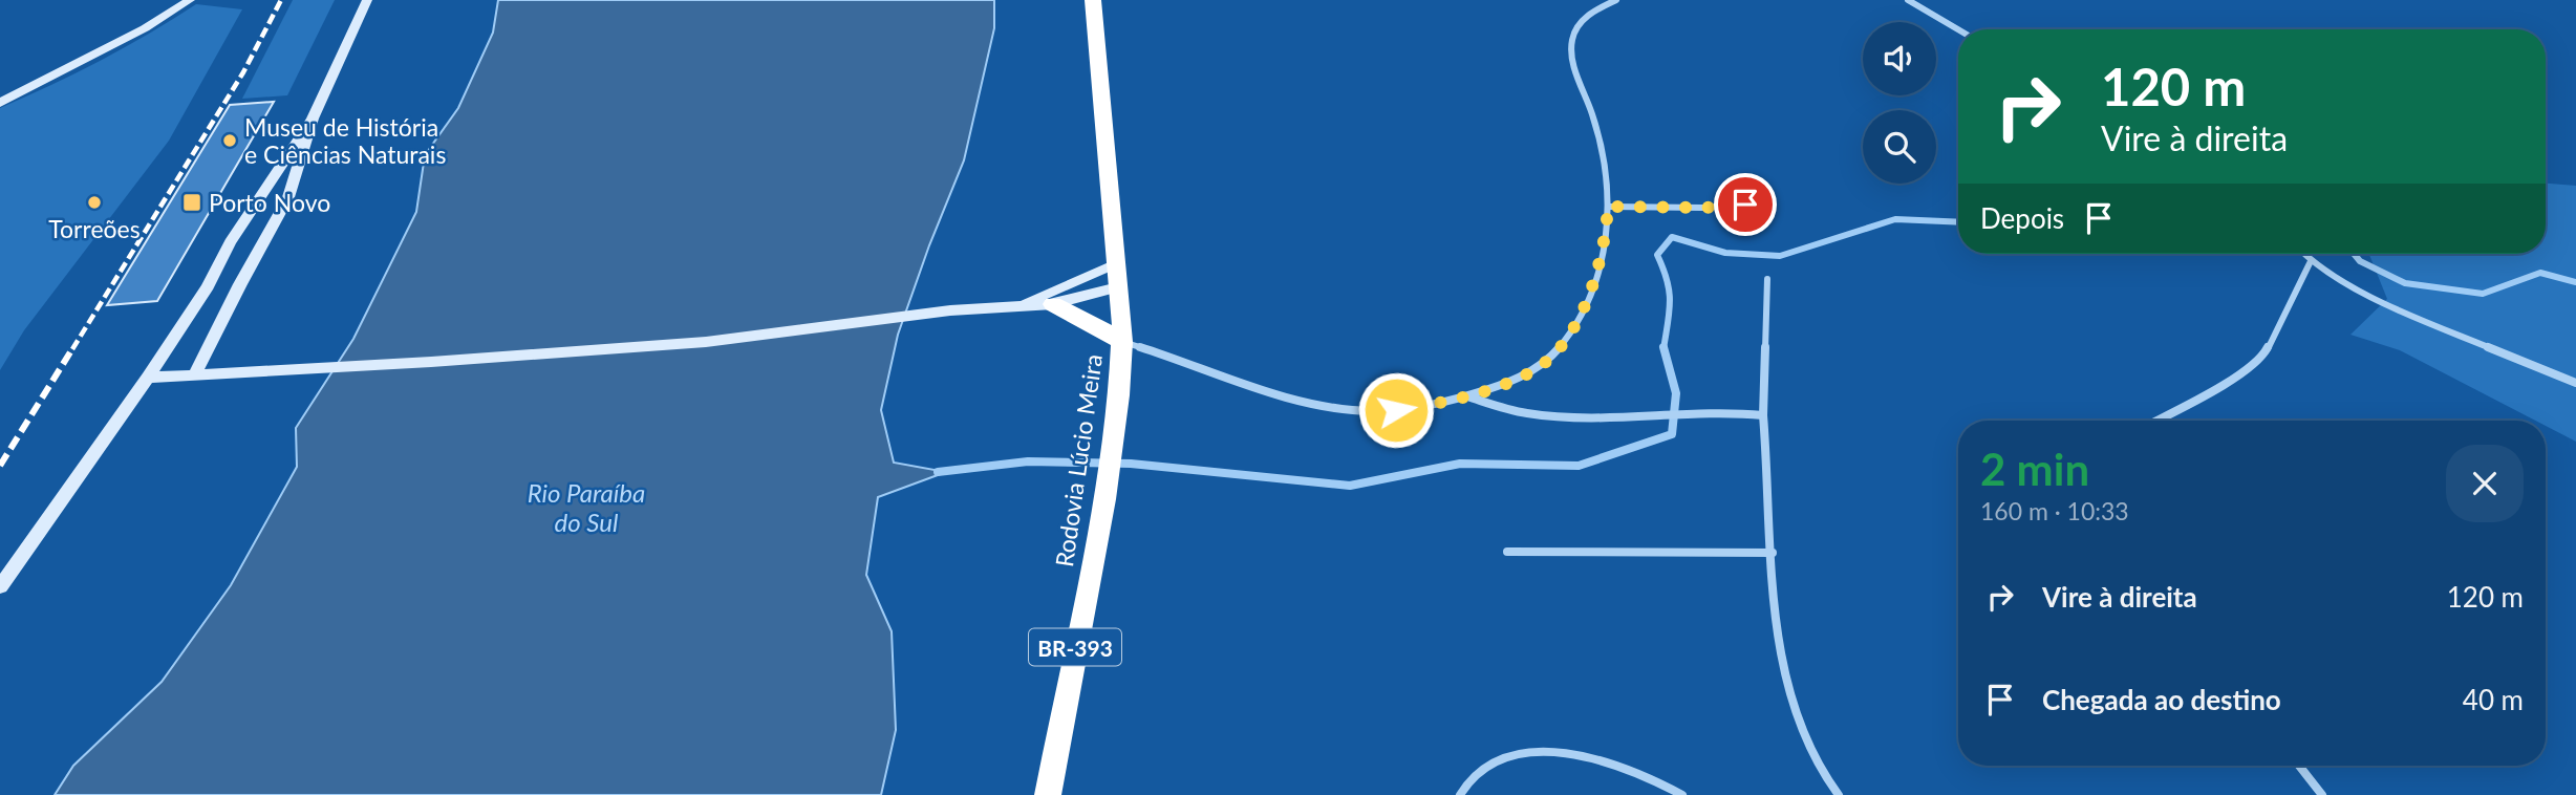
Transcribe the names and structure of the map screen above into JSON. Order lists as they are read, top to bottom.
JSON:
{
  "streets": {
    "highway": ["Rodovia Lúcio Meira", "BR-393"]
  },
  "water": ["Rio Paraíba do Sul"],
  "places": {
    "other": ["Museu de História e Ciências Naturais", "Torreões"],
    "transit": ["Porto Novo"]
  },
  "page": {
    "turn": ["120 m", "Vire à direita"],
    "then": "Depois",
    "heading": ["2 min", "160 m · 10:33"],
    "list": [
      {
        "name": "Vire à direita",
        "value": "120 m"
      },
      {
        "name": "Chegada ao destino",
        "value": "40 m"
      }
    ]
  }
}
